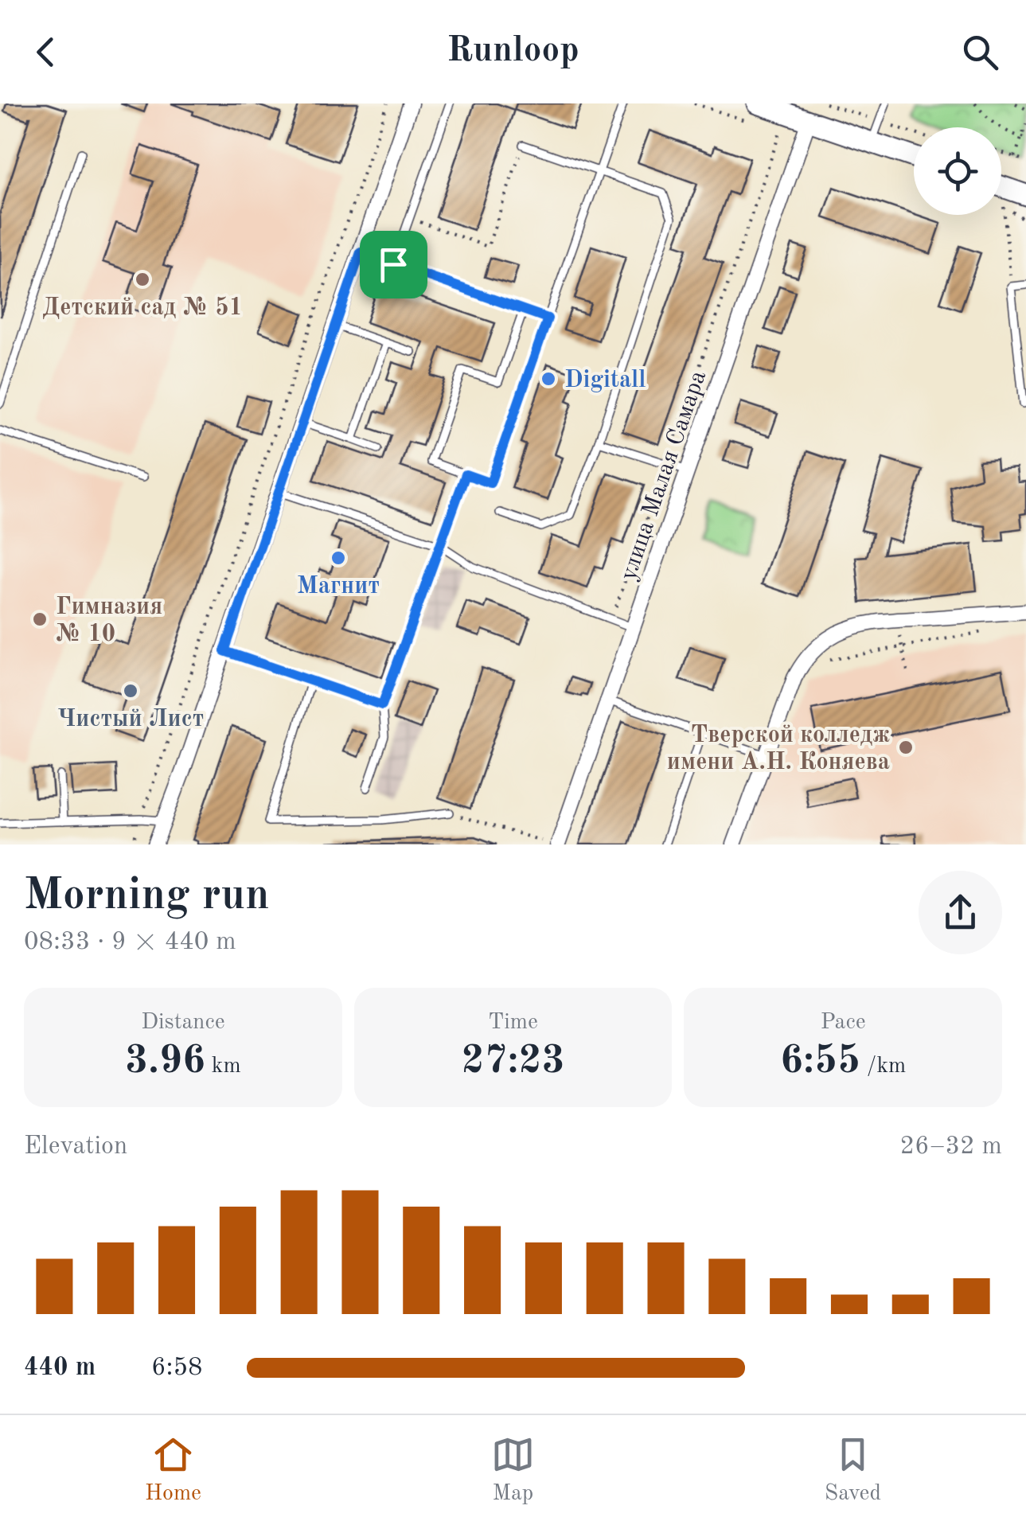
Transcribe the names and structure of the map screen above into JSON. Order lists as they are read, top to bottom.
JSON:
{
  "streets": {
    "street": ["улица Малая Самара"]
  },
  "places": [
    "Детский сад № 51",
    "Digitall",
    "Магнит",
    "Гимназия № 10",
    "Чистый Лист",
    "Тверской колледж имени А.Н. Коняева"
  ],
  "page": {
    "header": "Runloop",
    "heading": ["Morning run", "08:33 · 9 × 440 m"],
    "stats": [
      ["Distance", "3.96 km"],
      ["Time", "27:23"],
      ["Pace", "6:55 /km"]
    ],
    "chart": ["Elevation", "26–32 m"],
    "list": [
      {
        "name": "440 m",
        "note": "6:58"
      }
    ],
    "tabs": ["Home", "Map", "Saved"]
  }
}
